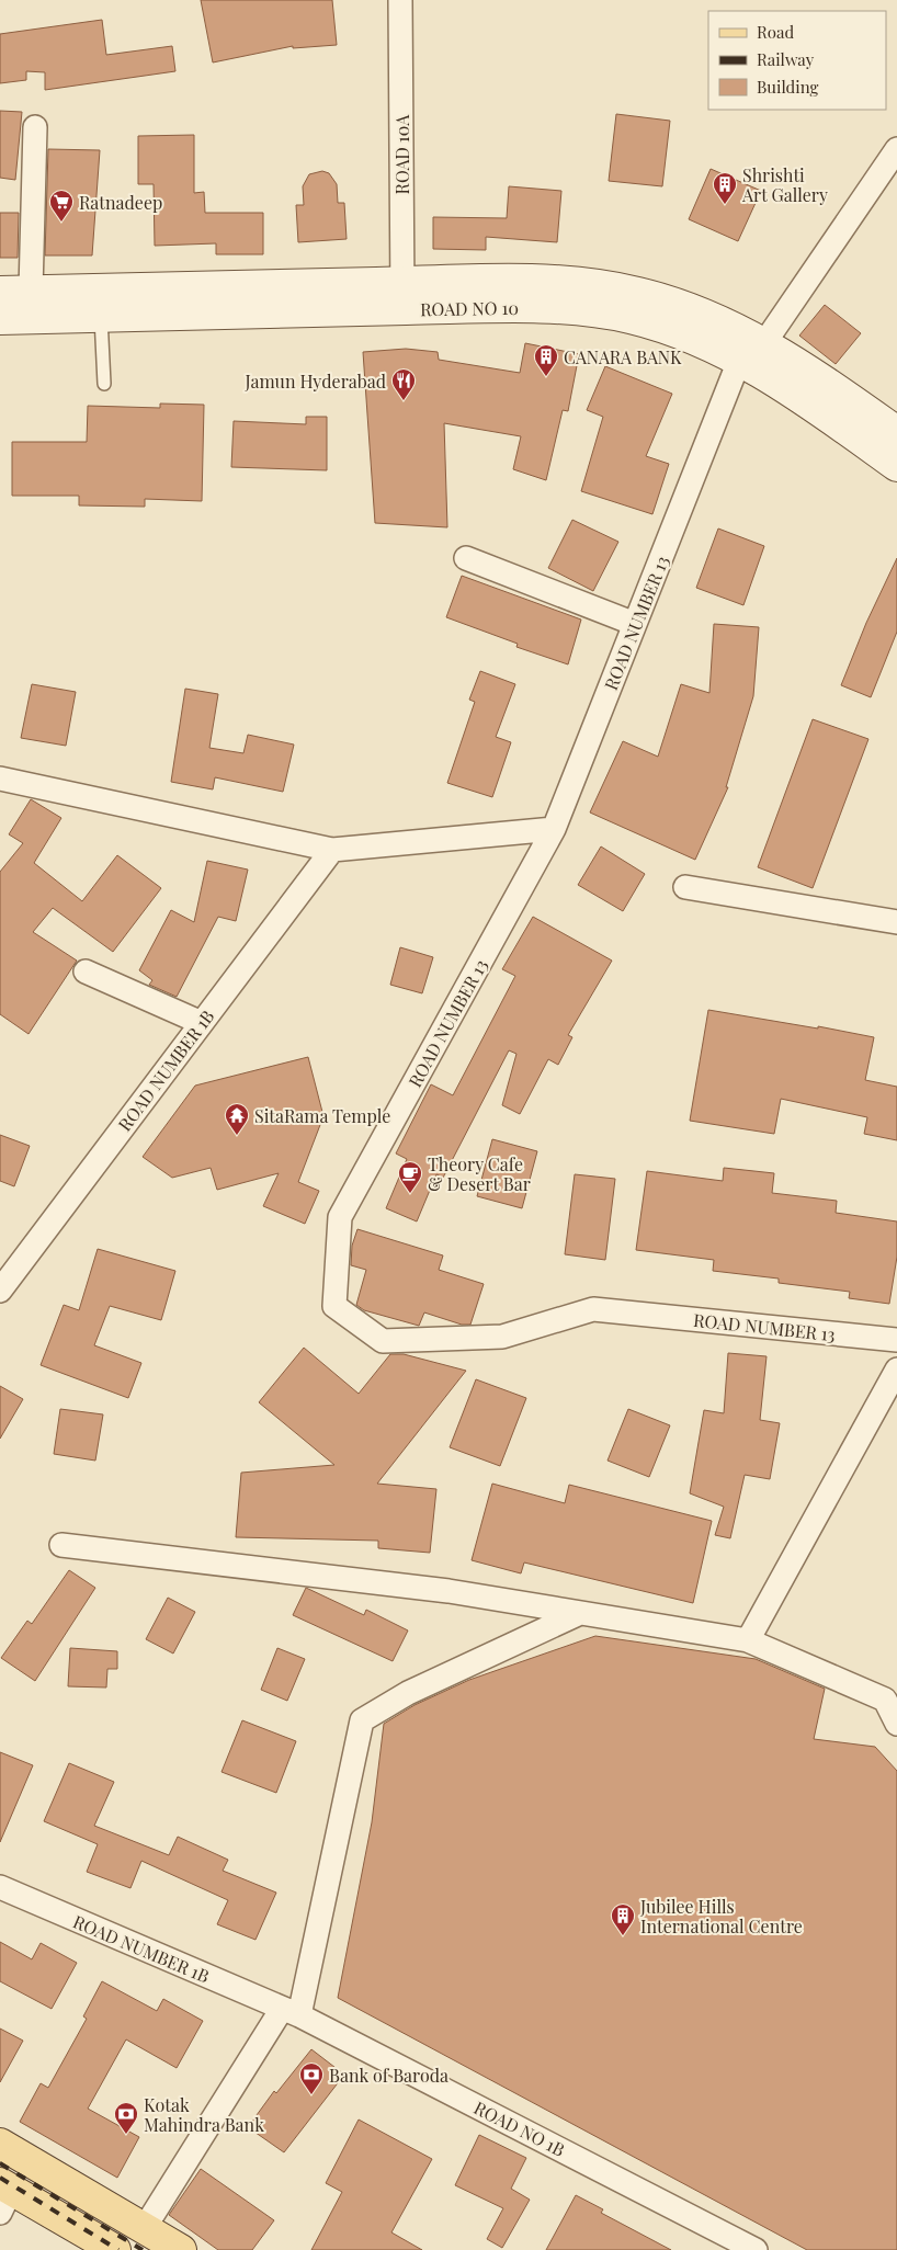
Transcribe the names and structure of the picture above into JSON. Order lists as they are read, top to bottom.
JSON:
{
  "streets": {
    "main road": ["ROAD NO 10"],
    "street": [
      "ROAD 10A",
      "ROAD NUMBER 13",
      "ROAD NUMBER 1B",
      "ROAD NO 1B"
    ]
  },
  "crossings": [
    ["ROAD 10A", "ROAD NO 10"],
    ["ROAD NO 10", "ROAD NUMBER 13"],
    ["ROAD NUMBER 1B", "ROAD NO 1B"]
  ],
  "places": {
    "building": ["Shrishti Art Gallery", "CANARA BANK", "Jubilee Hills International Centre"],
    "supermarket": ["Ratnadeep"],
    "restaurant": ["Jamun Hyderabad"],
    "temple": ["SitaRama Temple"],
    "cafe": ["Theory Cafe & Desert Bar"],
    "bank": ["Bank of Baroda", "Kotak Mahindra Bank"]
  },
  "legend": ["Road", "Railway", "Building"]
}
